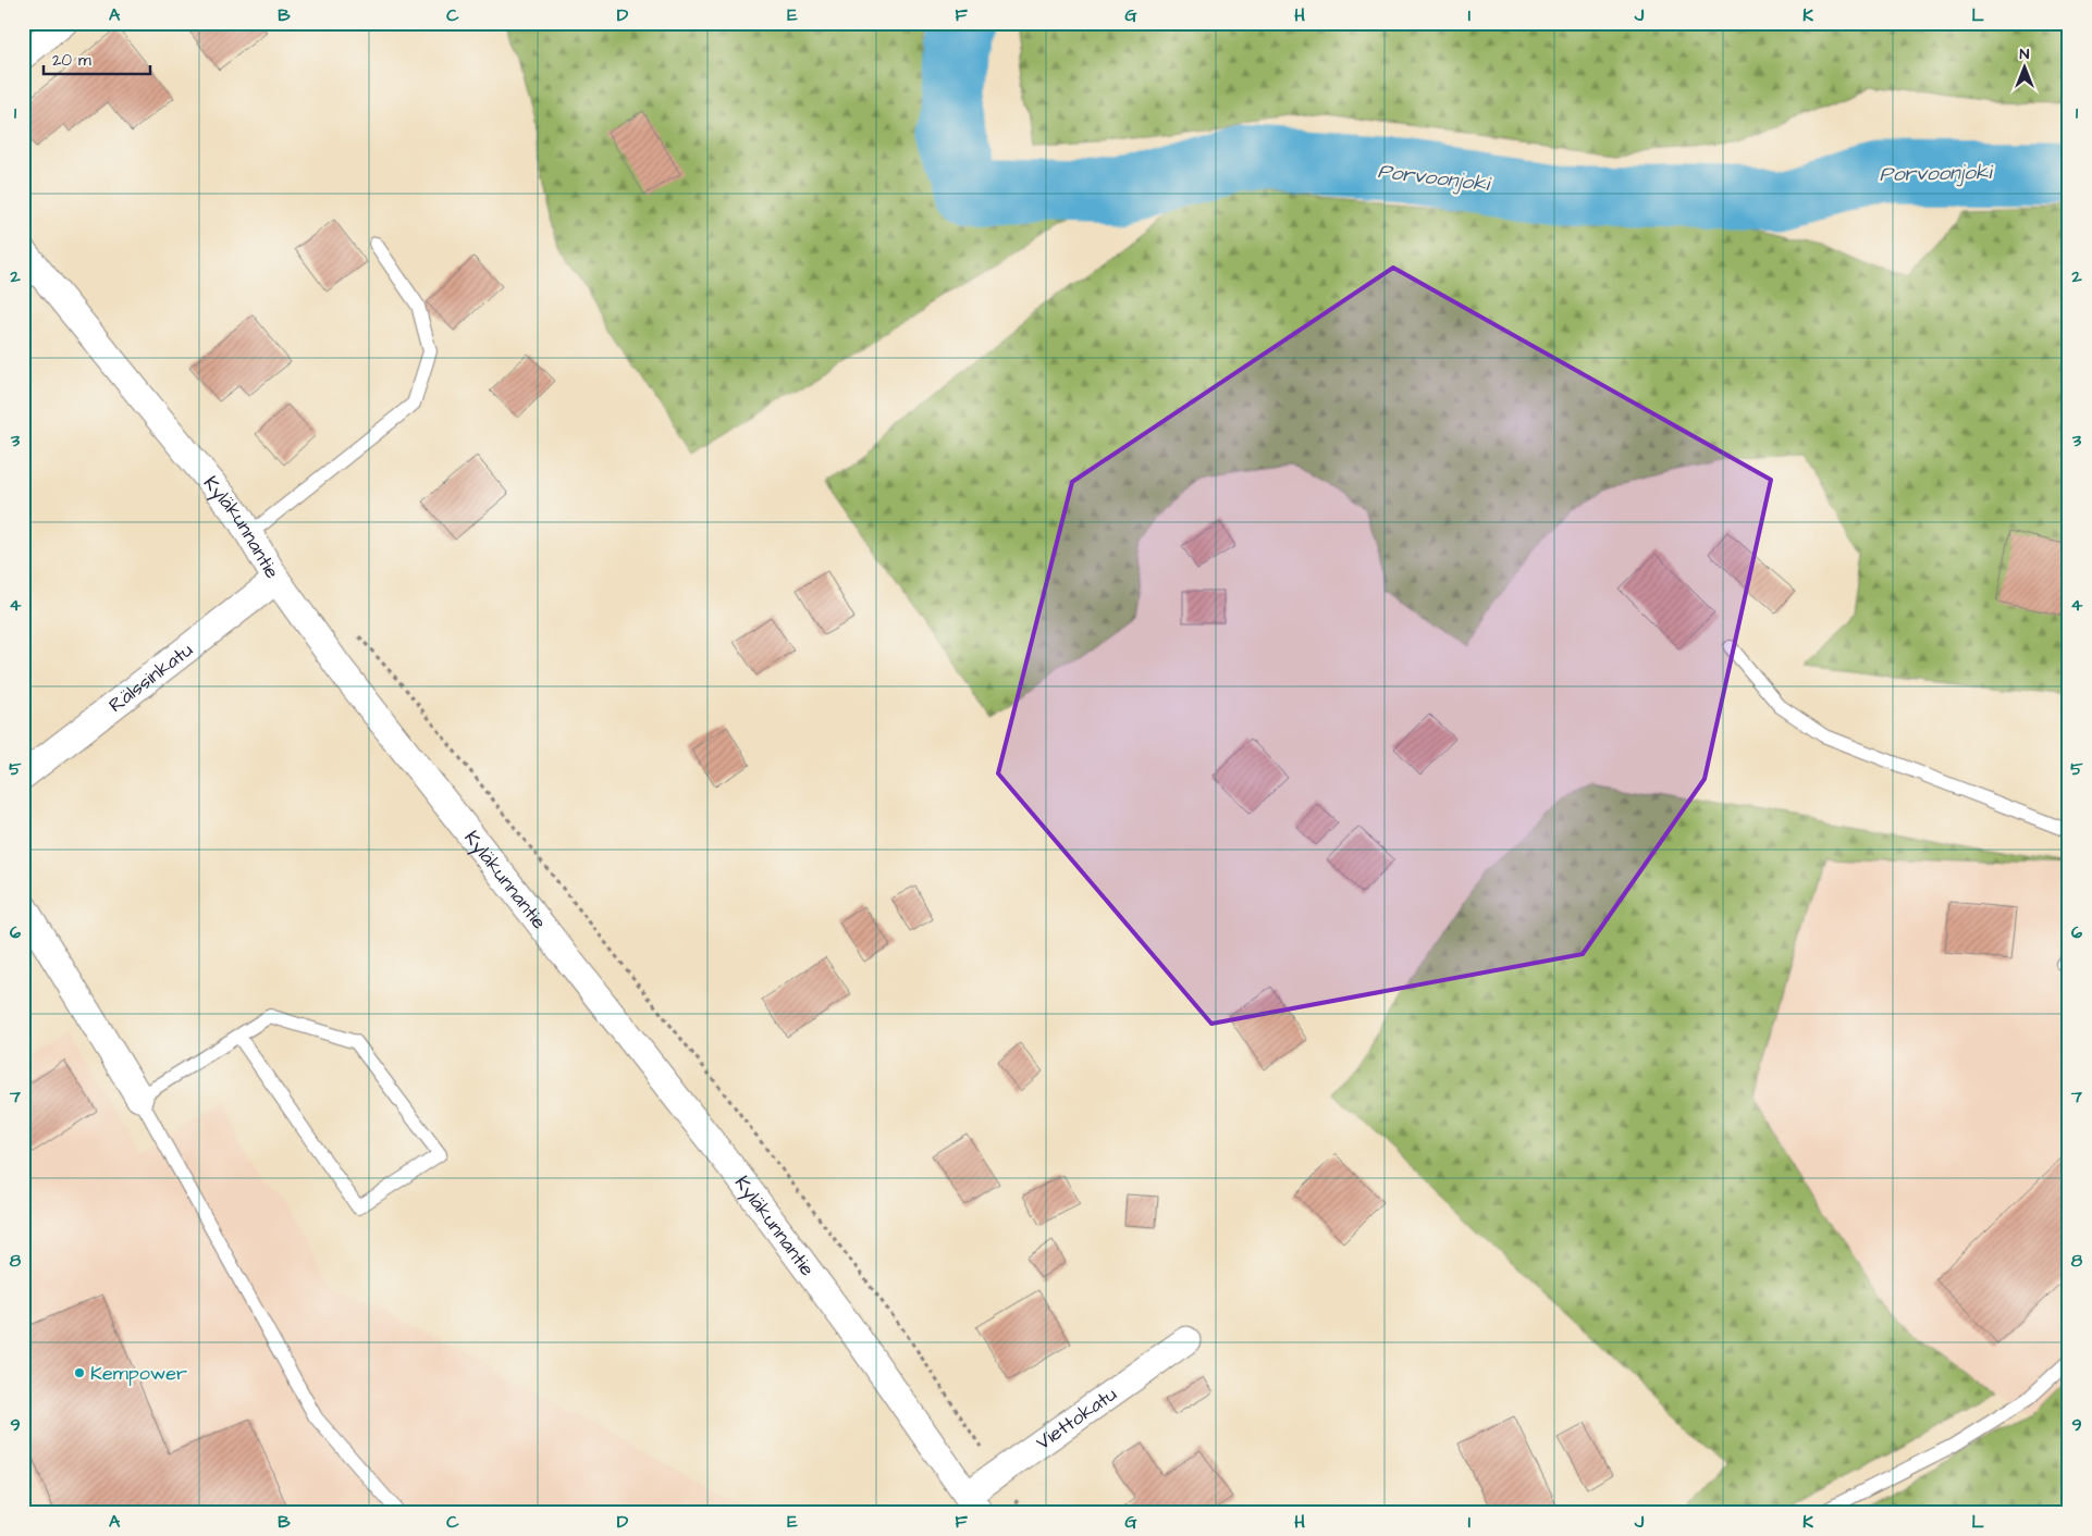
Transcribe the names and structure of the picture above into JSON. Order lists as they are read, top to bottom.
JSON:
{
  "streets": {
    "street": ["Kyläkunnantie", "Rälssinkatu", "Viettokatu"]
  },
  "crossings": [
    ["Kyläkunnantie", "Rälssinkatu"],
    ["Kyläkunnantie", "Viettokatu"]
  ],
  "water": ["Porvoonjoki"],
  "places": ["Kempower"],
  "scale_bar": "20 m",
  "north": "top",
  "grid": {
    "columns": [
      "A",
      "B",
      "C",
      "D",
      "E",
      "F",
      "G",
      "H",
      "I",
      "J",
      "K",
      "L"
    ],
    "rows": [
      "1",
      "2",
      "3",
      "4",
      "5",
      "6",
      "7",
      "8",
      "9"
    ]
  }
}
